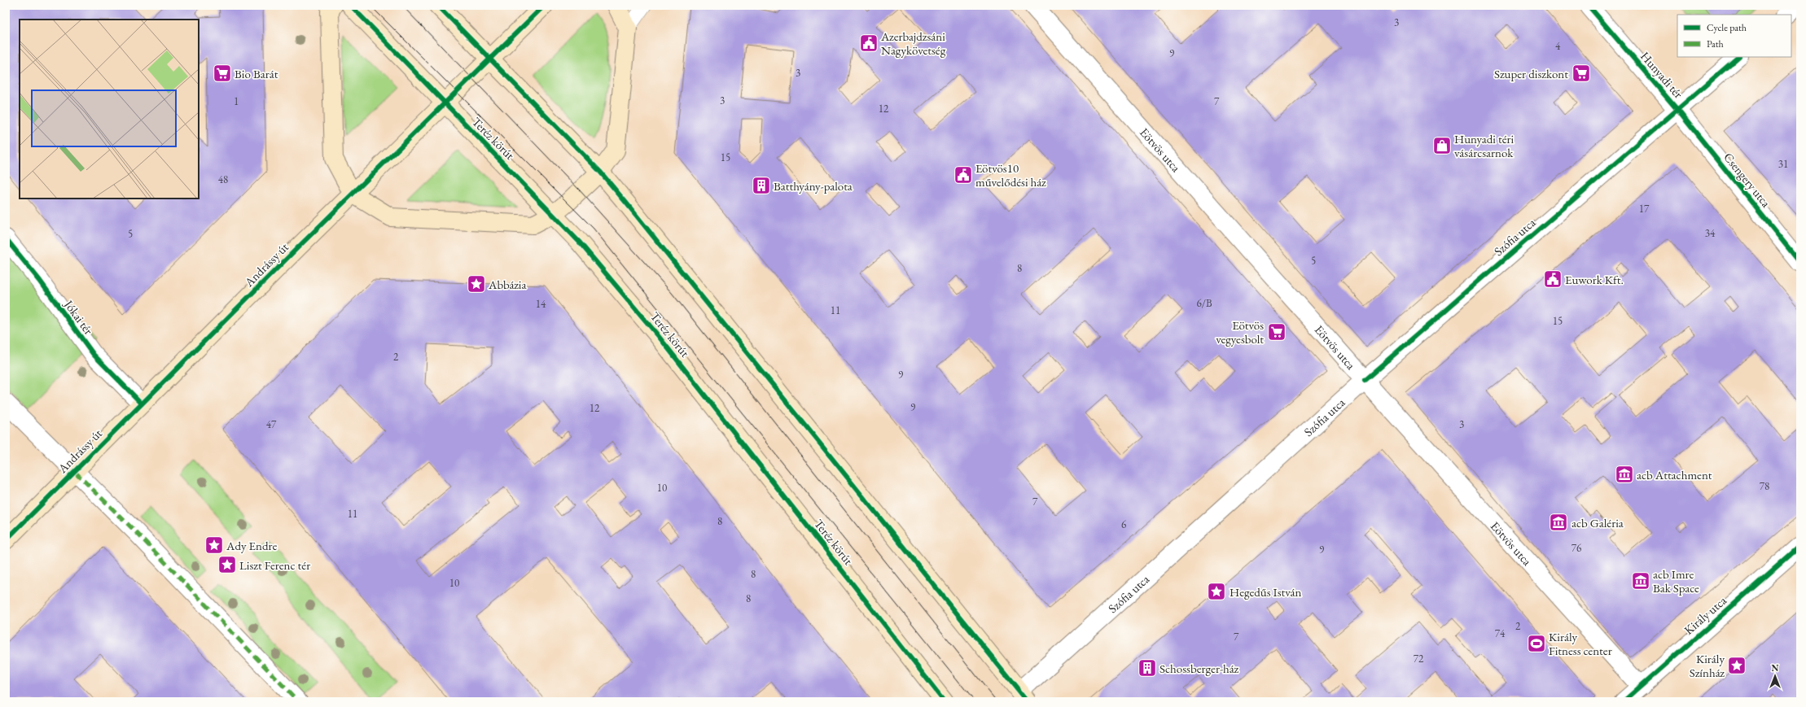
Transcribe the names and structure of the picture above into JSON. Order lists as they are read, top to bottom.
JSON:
{
  "streets": {
    "main road": ["Teréz körút", "Andrássy út"],
    "street": [
      "Hunyadi tér",
      "Eötvös utca",
      "Csengery utca",
      "Szófia utca",
      "Jókai tér",
      "Király utca"
    ]
  },
  "crossings": [
    ["Hunyadi tér", "Csengery utca"],
    ["Hunyadi tér", "Szófia utca"],
    ["Teréz körút", "Andrássy út"],
    ["Eötvös utca", "Szófia utca"],
    ["Eötvös utca", "Király utca"],
    ["Csengery utca", "Szófia utca"],
    ["Andrássy út", "Jókai tér"]
  ],
  "places": {
    "public building": ["Azerbajdzsáni Nagykövetség", "Eötvös10 művelődési ház", "Euwork Kft."],
    "supermarket": ["Bio Barát", "Szuper diszkont", "Eötvös vegyesbolt"],
    "shop": ["Hunyadi téri vásárcsarnok"],
    "building": ["Batthyány-palota", "Schossberger-ház"],
    "place": [
      "Abbázia",
      "Ady Endre",
      "Liszt Ferenc tér",
      "Hegedűs István",
      "Király Színház"
    ],
    "museum": ["acb Attachment", "acb Galéria", "acb Imre Bak Space"],
    "sports": ["Király Fitness center"]
  },
  "house_numbers": [
    "3",
    "4",
    "9",
    "3",
    "3",
    "1",
    "7",
    "12",
    "15",
    "31",
    "48",
    "17",
    "34",
    "5",
    "5",
    "8",
    "6/B",
    "14",
    "11",
    "15",
    "2",
    "9",
    "9",
    "12",
    "47",
    "3",
    "78",
    "10",
    "7",
    "11",
    "8",
    "6",
    "76",
    "9",
    "8",
    "10",
    "8",
    "2",
    "74",
    "7",
    "72"
  ],
  "legend": ["Cycle path", "Path"],
  "north": "top"
}
